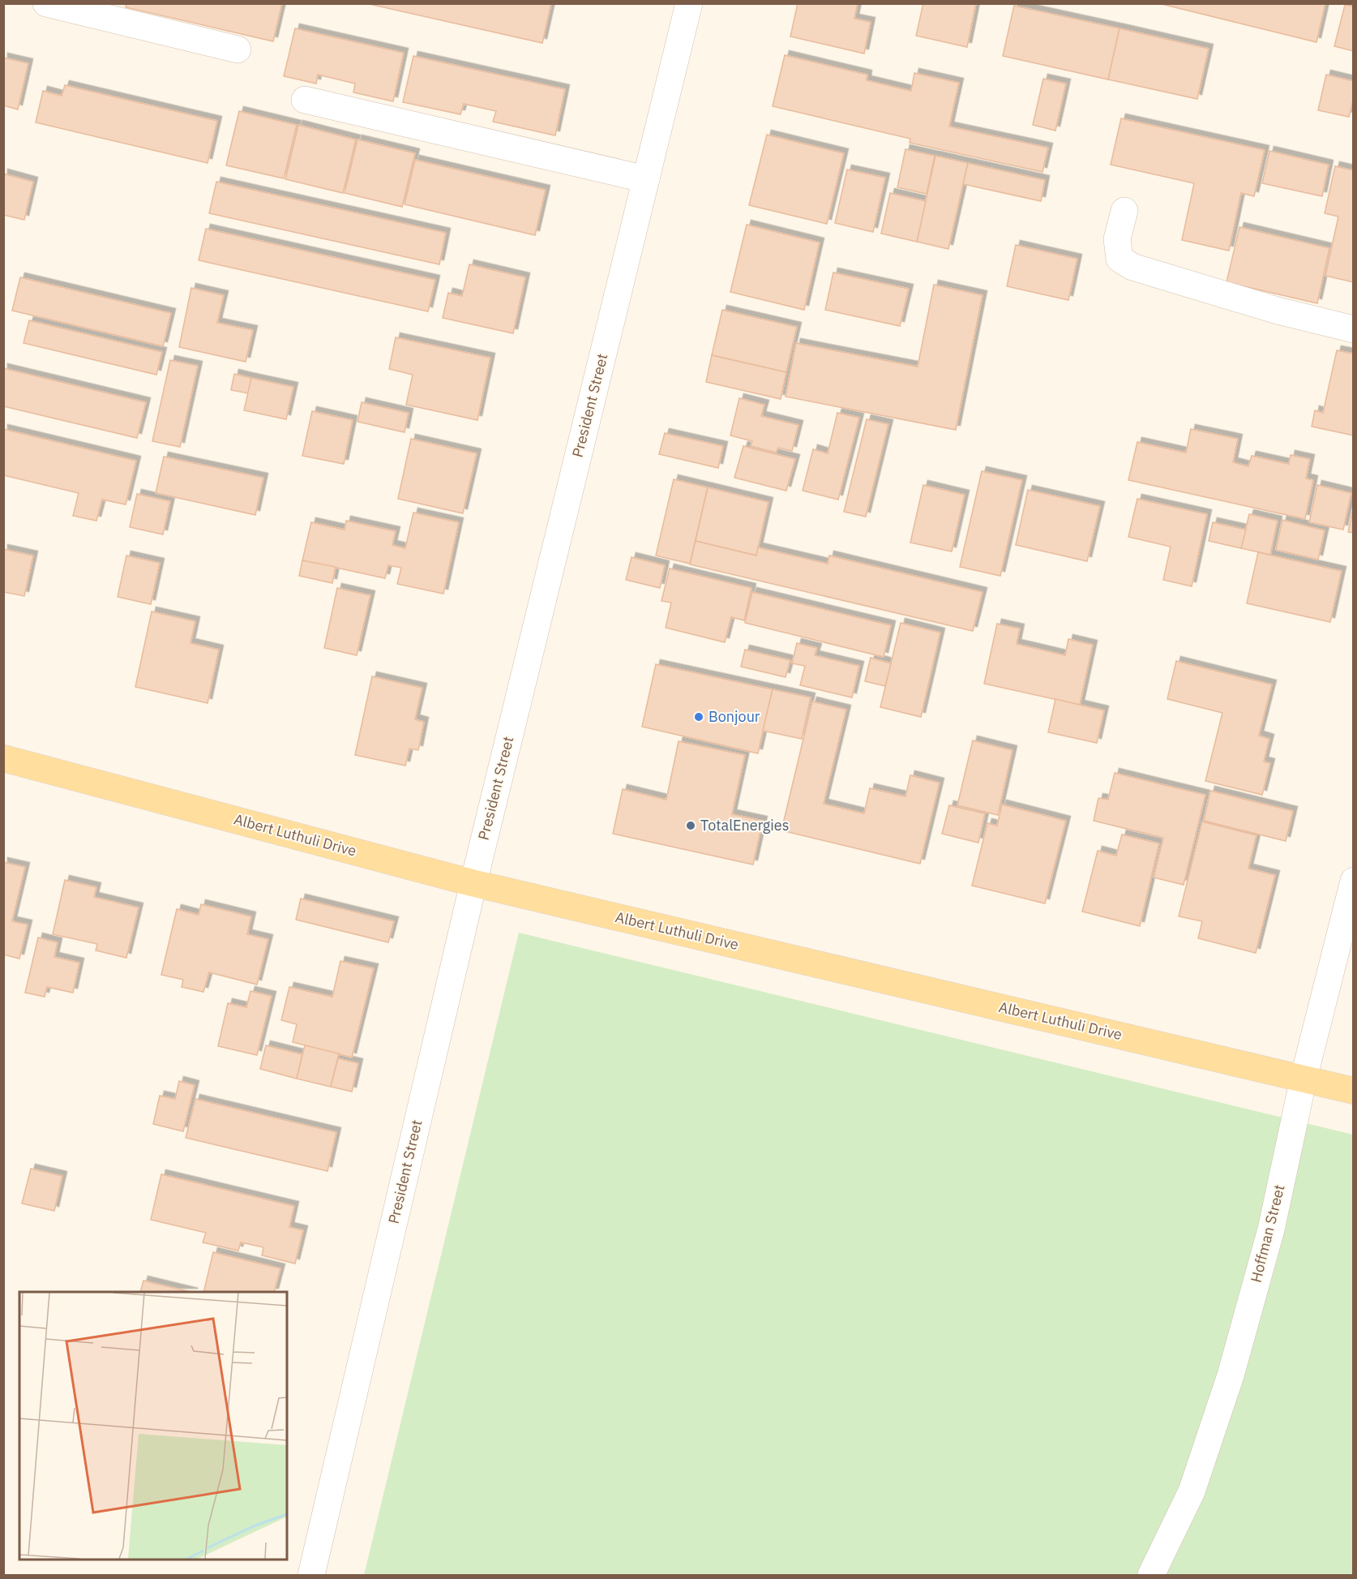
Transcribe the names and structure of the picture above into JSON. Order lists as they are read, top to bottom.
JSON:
{
  "streets": {
    "main road": ["Albert Luthuli Drive"],
    "street": ["President Street", "Hoffman Street"]
  },
  "crossings": [
    ["President Street", "Albert Luthuli Drive"],
    ["Albert Luthuli Drive", "Hoffman Street"]
  ],
  "places": ["Bonjour", "TotalEnergies"]
}
